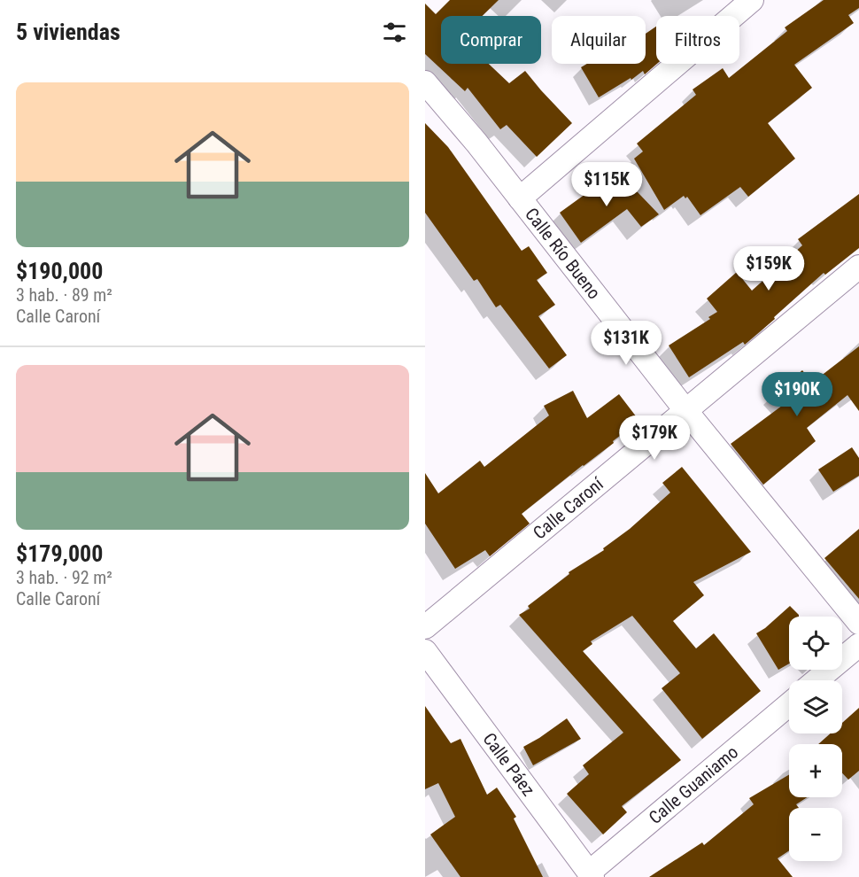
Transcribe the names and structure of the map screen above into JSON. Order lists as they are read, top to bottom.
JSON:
{
  "streets": {
    "street": [
      "Calle Río Bueno",
      "Calle Caroní",
      "Calle Páez",
      "Calle Guaniamo"
    ]
  },
  "crossings": [
    ["Calle Río Bueno", "Calle Caroní"],
    ["Calle Páez", "Calle Guaniamo"]
  ],
  "page": {
    "heading": "5 viviendas",
    "chip": ["Comprar", "Alquilar", "Filtros"],
    "list": [
      {
        "name": "$190,000",
        "note": "3 hab. · 89 m² · Calle Caroní"
      },
      {
        "name": "$179,000",
        "note": "3 hab. · 92 m² · Calle Caroní"
      }
    ],
    "price": [
      "$115K",
      "$159K",
      "$131K",
      "$190K",
      "$179K"
    ],
    "map_buttons": ["+", "−"]
  }
}
